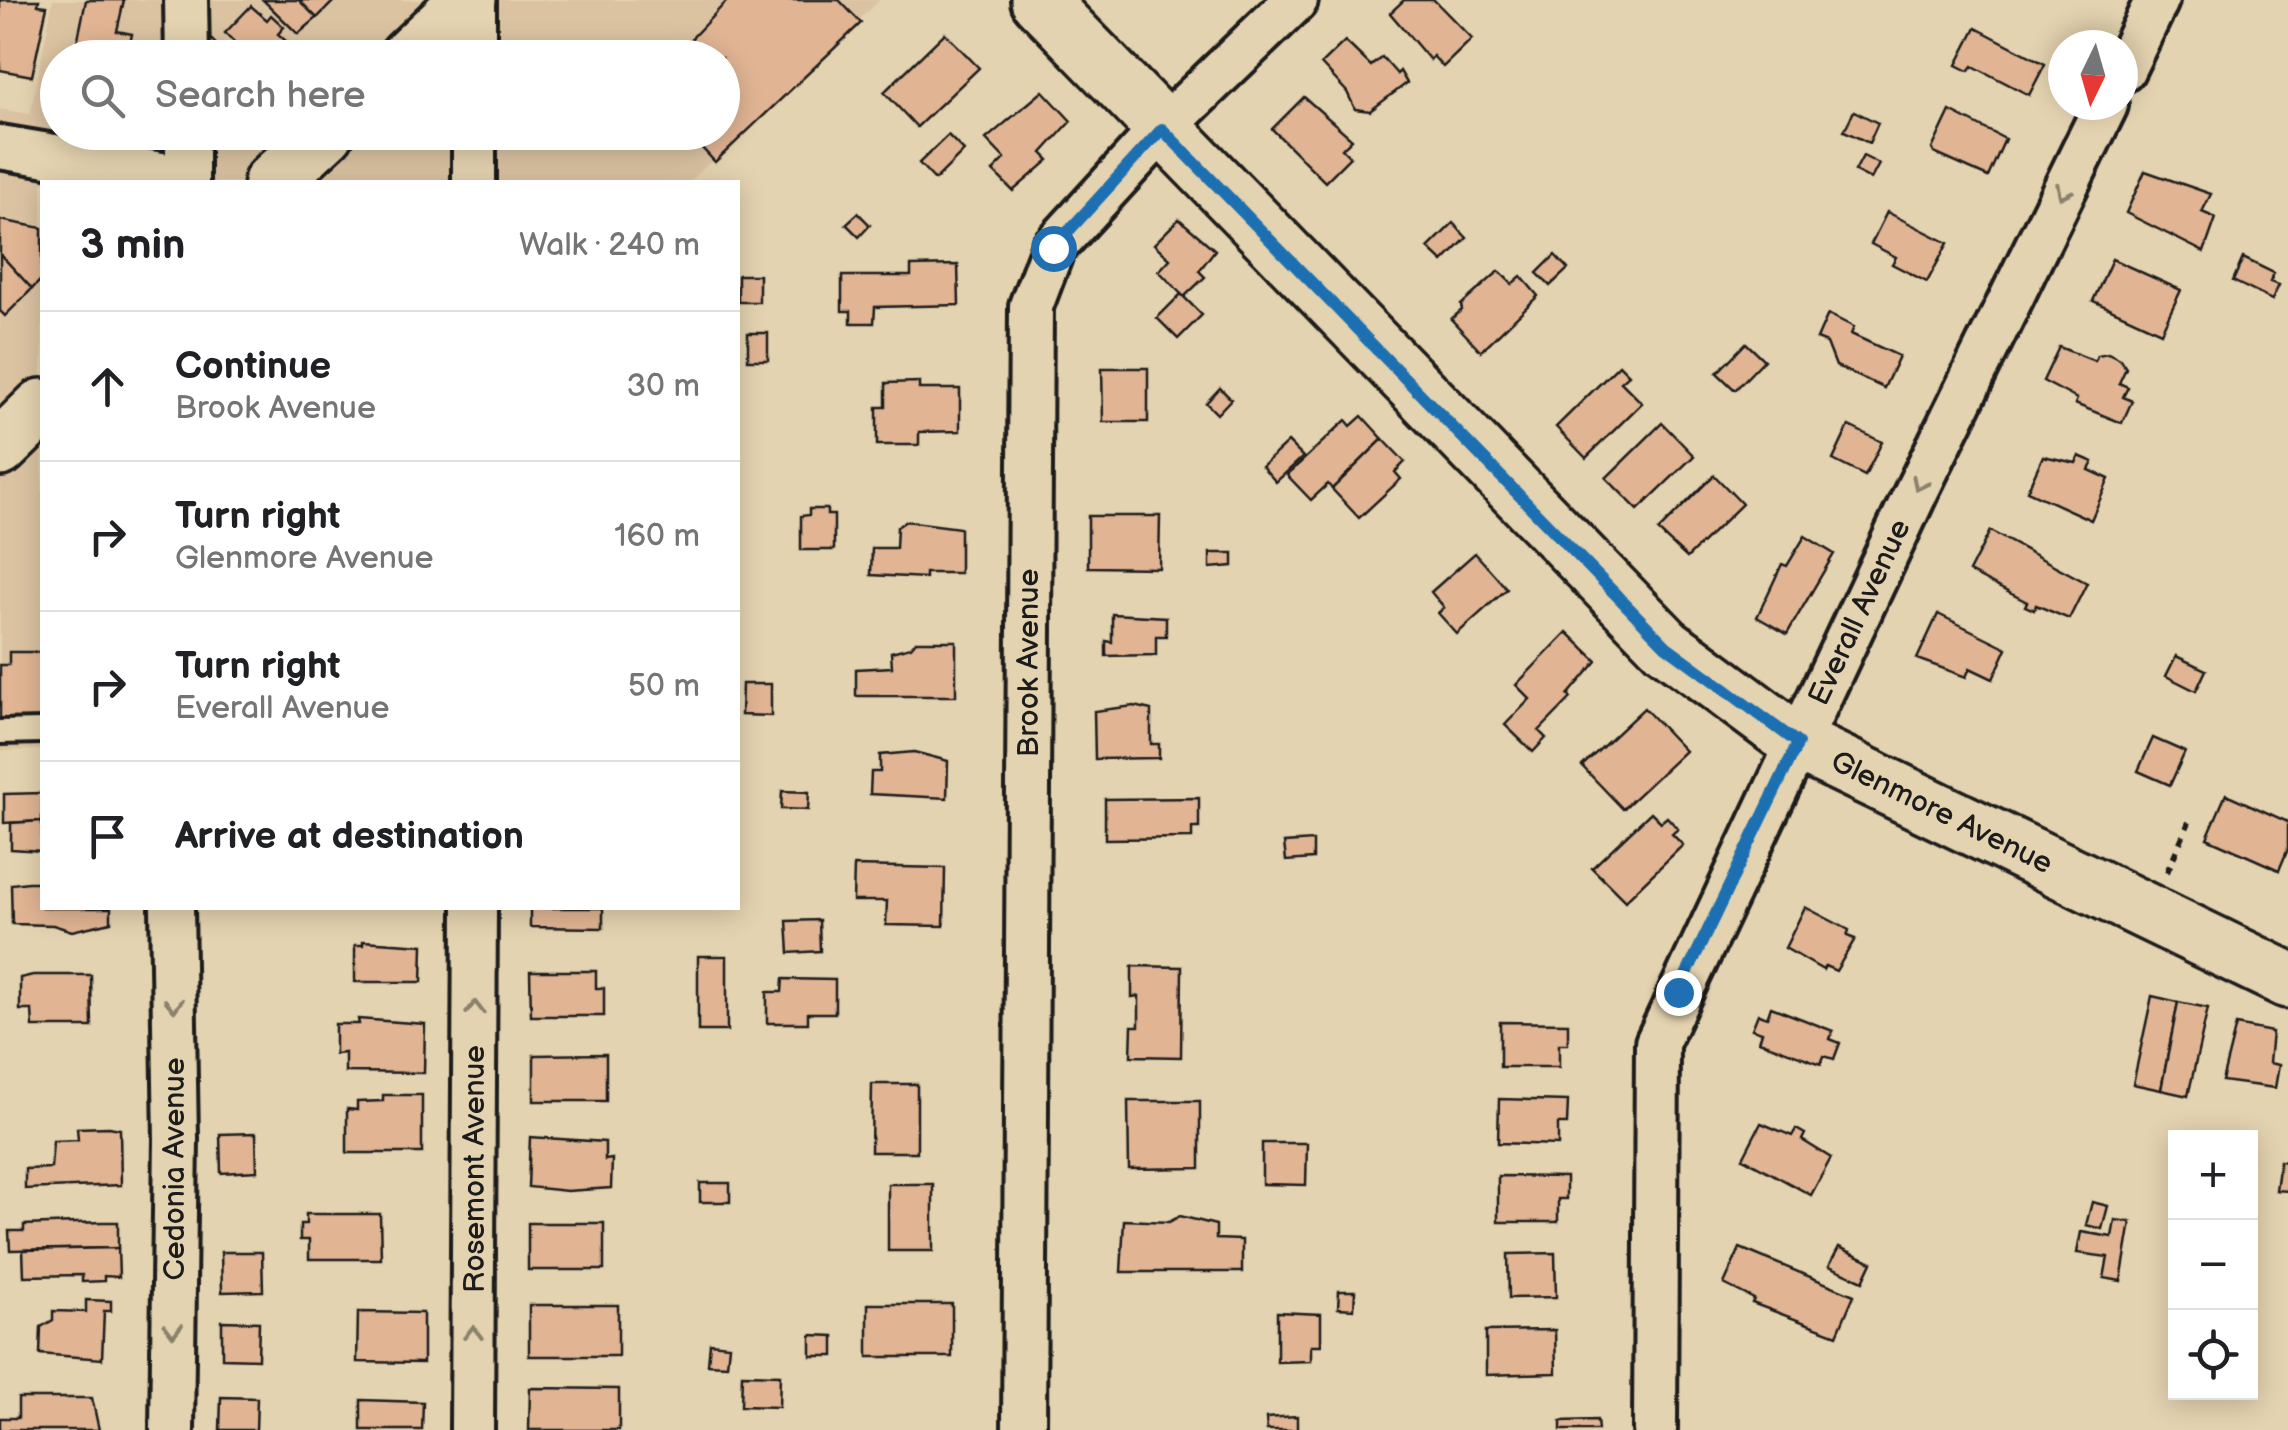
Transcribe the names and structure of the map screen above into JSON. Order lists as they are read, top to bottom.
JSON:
{
  "streets": {
    "street": [
      "Everall Avenue",
      "Brook Avenue",
      "Glenmore Avenue",
      "Cedonia Avenue",
      "Rosemont Avenue"
    ]
  },
  "crossings": [
    ["Everall Avenue", "Glenmore Avenue"],
    ["Brook Avenue", "Glenmore Avenue"]
  ],
  "one_way": ["Everall Avenue", "Cedonia Avenue", "Rosemont Avenue"],
  "north": "bottom",
  "page": {
    "search": "Search here",
    "heading": ["3 min", "Walk · 240 m"],
    "list": [
      ["Continue", "Brook Avenue", "30 m"],
      ["Turn right", "Glenmore Avenue", "160 m"],
      ["Turn right", "Everall Avenue", "50 m"],
      "Arrive at destination"
    ],
    "map_buttons": ["+", "−"]
  }
}
